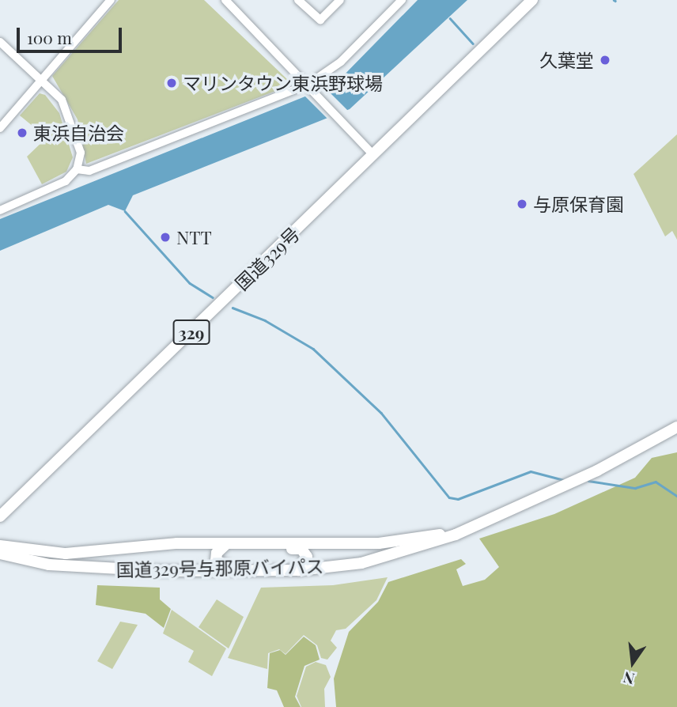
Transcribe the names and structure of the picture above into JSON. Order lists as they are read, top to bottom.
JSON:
{
  "streets": {
    "highway": ["国道329号", "329", "国道329号与那原バイパス"]
  },
  "places": [
    "久葉堂",
    "マリンタウン東浜野球場",
    "東浜自治会",
    "与原保育園",
    "NTT"
  ],
  "scale_bar": "100 m",
  "north": "bottom"
}
